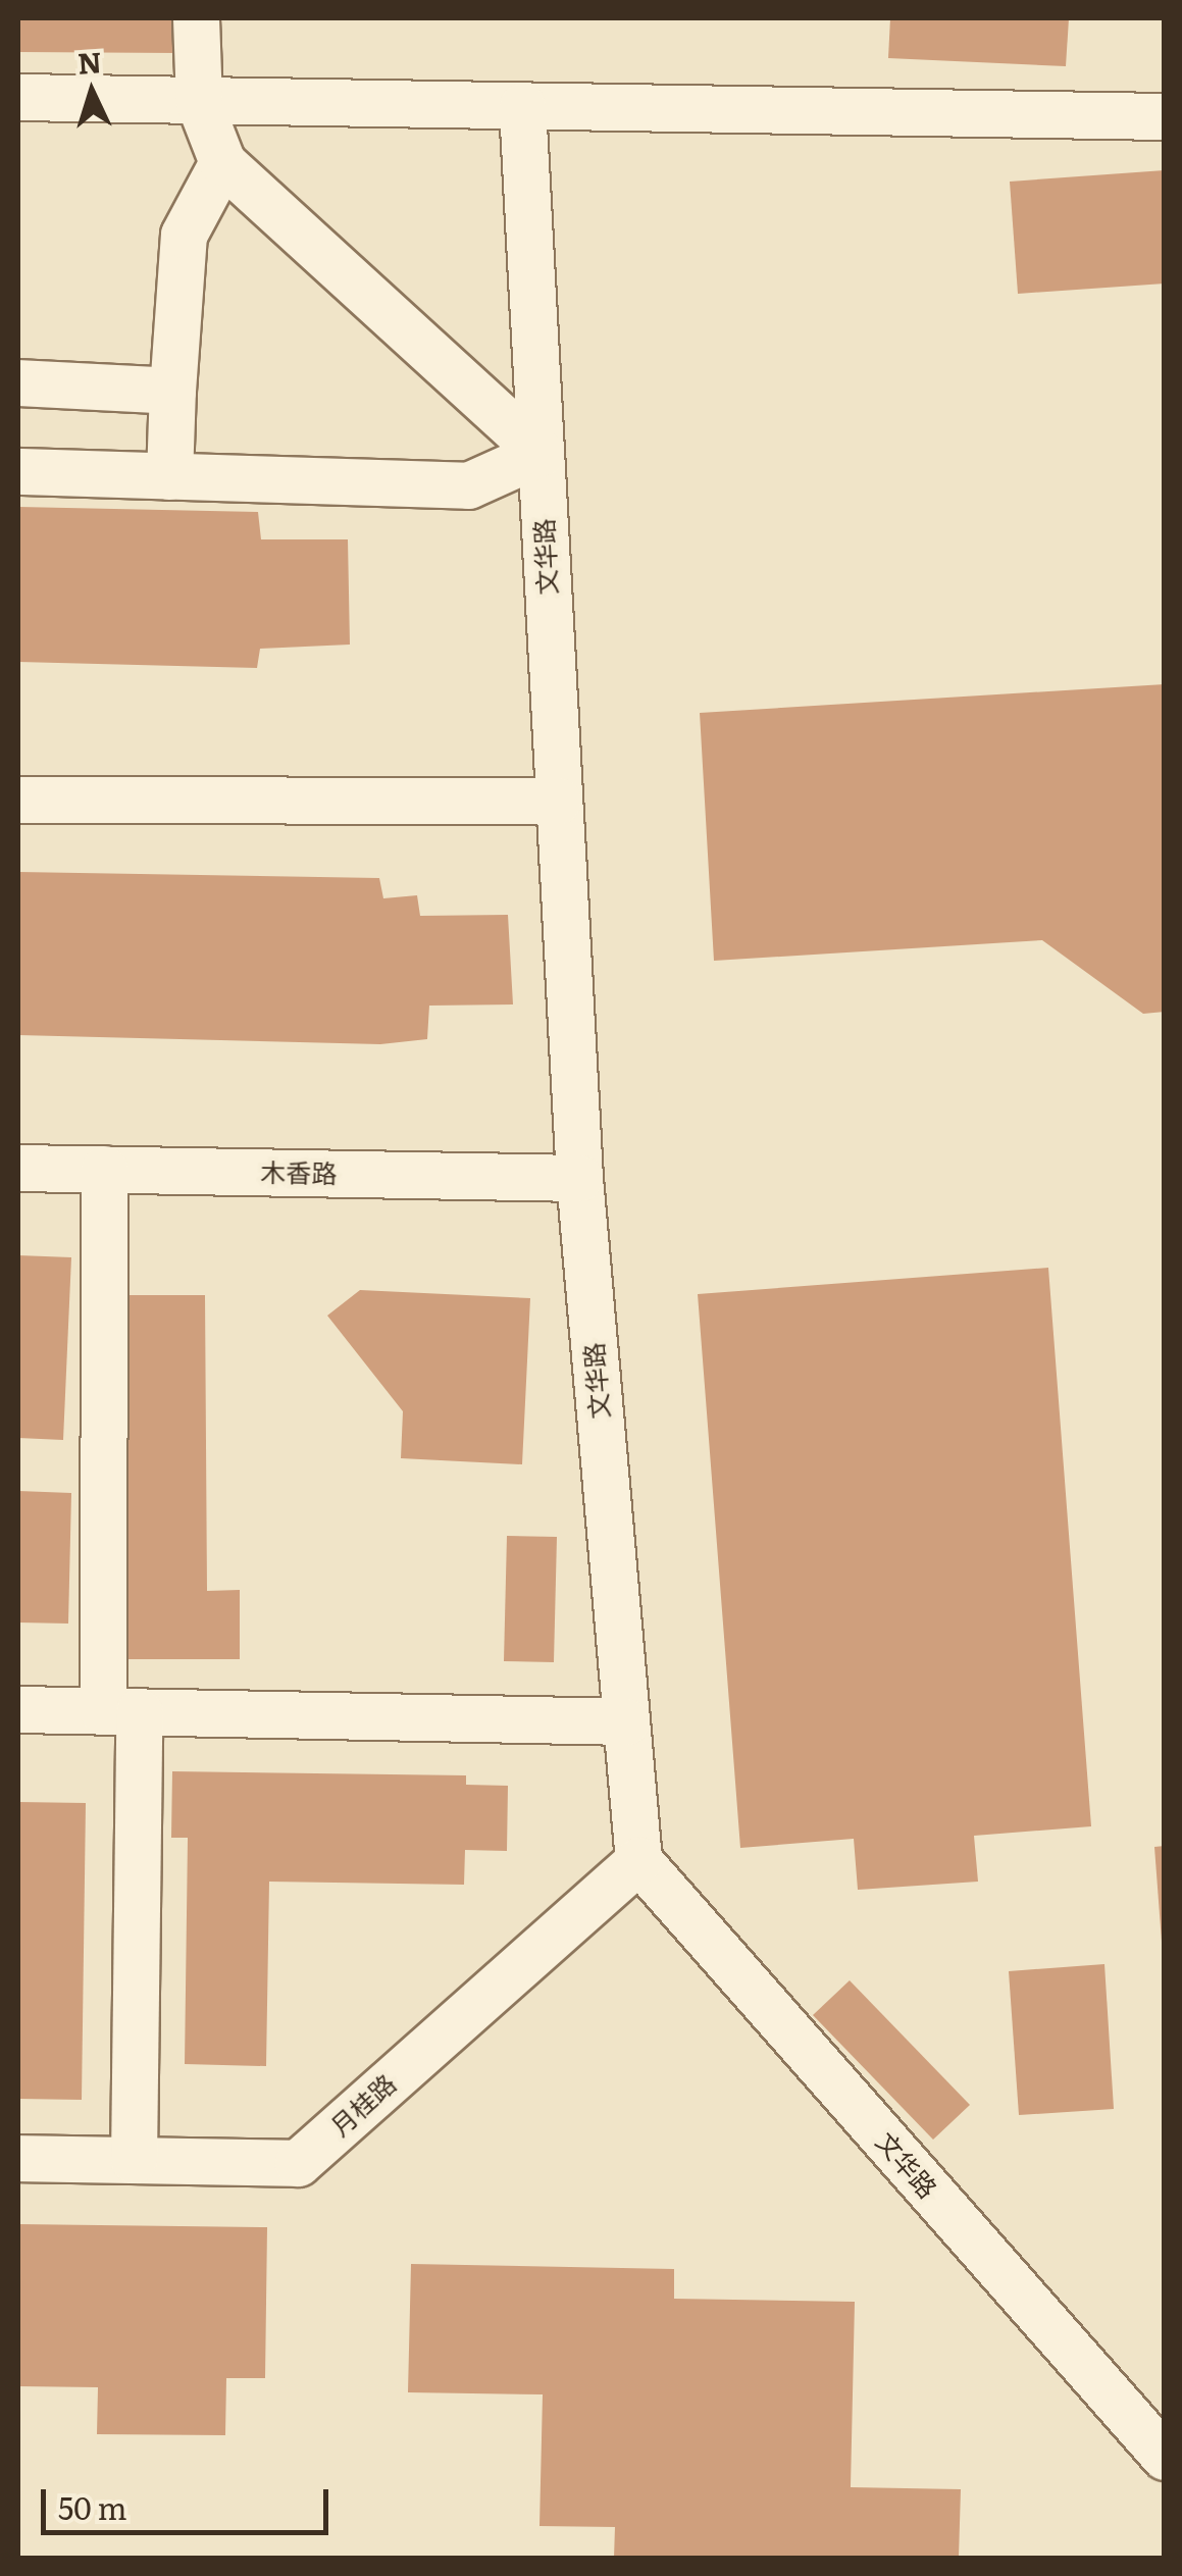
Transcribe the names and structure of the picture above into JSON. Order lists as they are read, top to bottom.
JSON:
{
  "streets": {
    "street": ["文华路", "木香路", "月桂路"]
  },
  "crossings": [
    ["文华路", "木香路"],
    ["文华路", "月桂路"]
  ],
  "scale_bar": "50 m",
  "north": "top"
}
